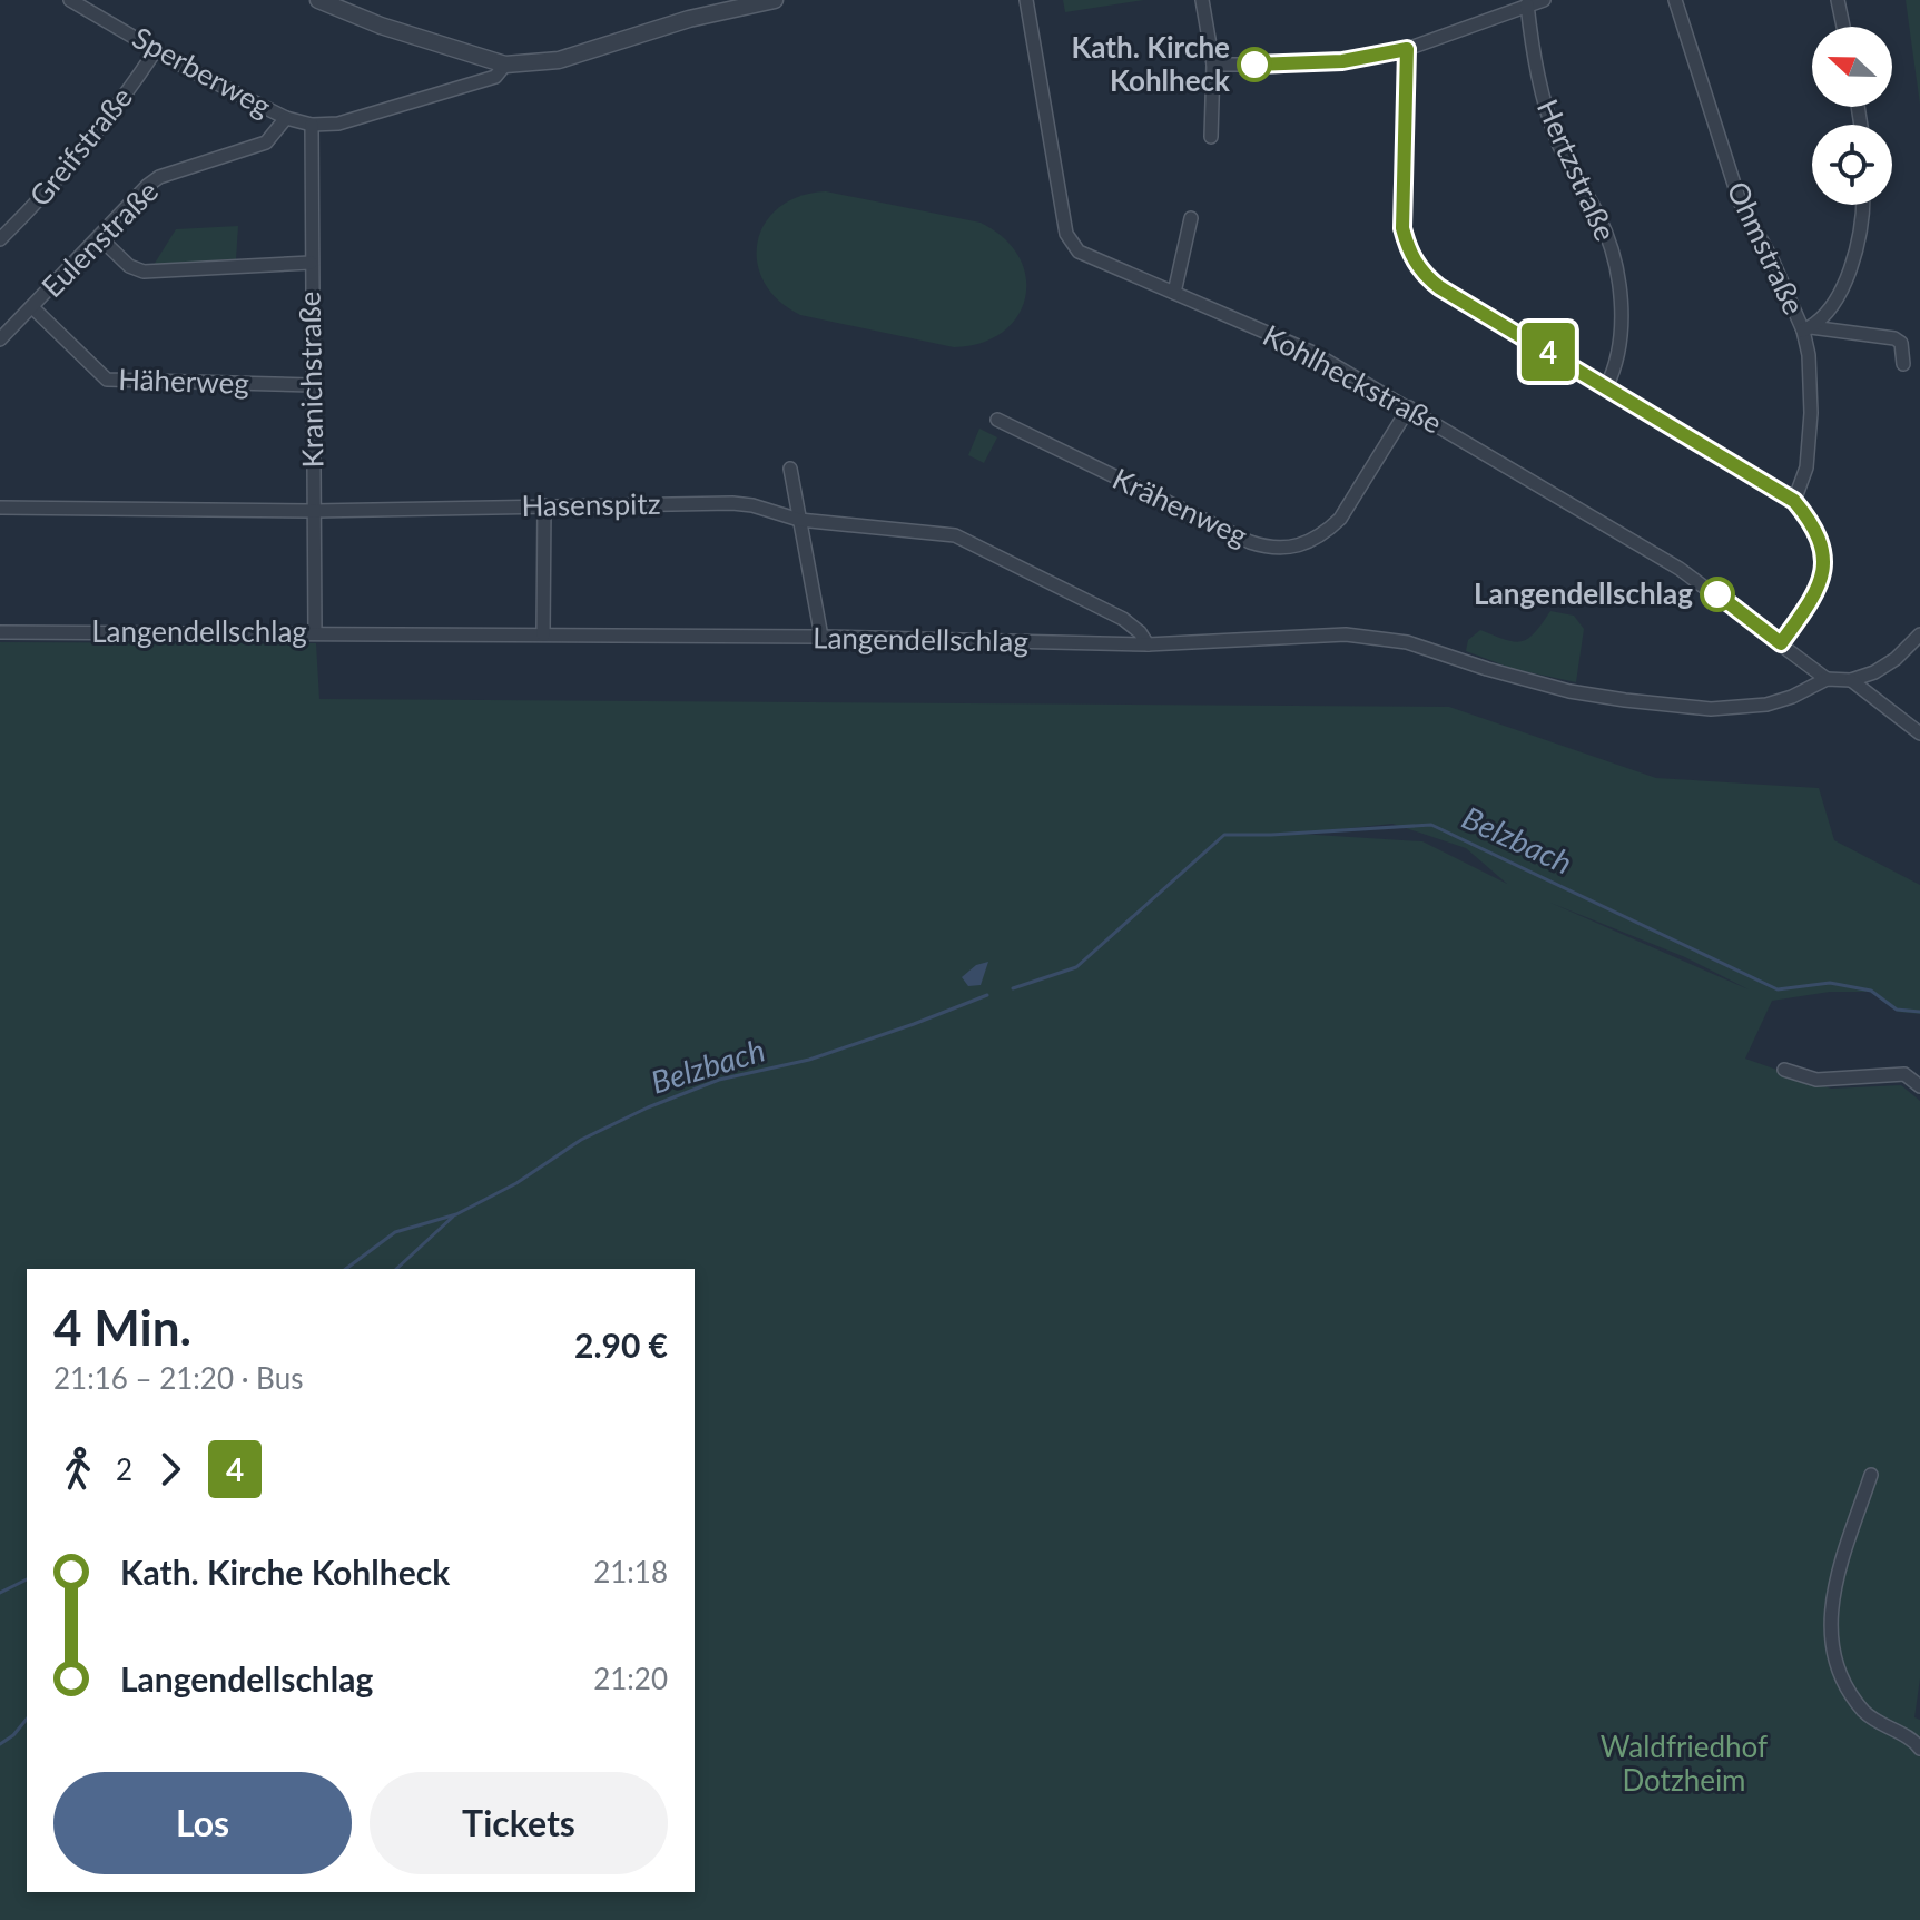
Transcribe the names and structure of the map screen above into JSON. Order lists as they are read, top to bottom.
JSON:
{
  "streets": {
    "street": [
      "Sperberweg",
      "Greifstraße",
      "Hertzstraße",
      "Eulenstraße",
      "Ohmstraße",
      "Kranichstraße",
      "Kohlheckstraße",
      "Häherweg",
      "Hasenspitz",
      "Krähenweg",
      "Langendellschlag"
    ]
  },
  "crossings": [
    ["Sperberweg", "Greifstraße"],
    ["Sperberweg", "Eulenstraße"],
    ["Eulenstraße", "Häherweg"],
    ["Kranichstraße", "Häherweg"],
    ["Kranichstraße", "Hasenspitz"],
    ["Kranichstraße", "Langendellschlag"],
    ["Kohlheckstraße", "Krähenweg"],
    ["Kohlheckstraße", "Langendellschlag"],
    ["Hasenspitz", "Langendellschlag"]
  ],
  "water": ["Belzbach"],
  "parks": ["Waldfriedhof Dotzheim"],
  "places": ["Kath. Kirche Kohlheck", "Langendellschlag"],
  "lines": ["bus line 4"],
  "north": "left",
  "page": {
    "on_map": "4",
    "heading": ["4 Min.", "21:16 – 21:20 · Bus", "2.90 €"],
    "legs": ["2", "4"],
    "list": [
      {
        "name": "Kath. Kirche Kohlheck",
        "value": "21:18"
      },
      {
        "name": "Langendellschlag",
        "value": "21:20"
      }
    ],
    "buttons": ["Los", "Tickets"]
  }
}
